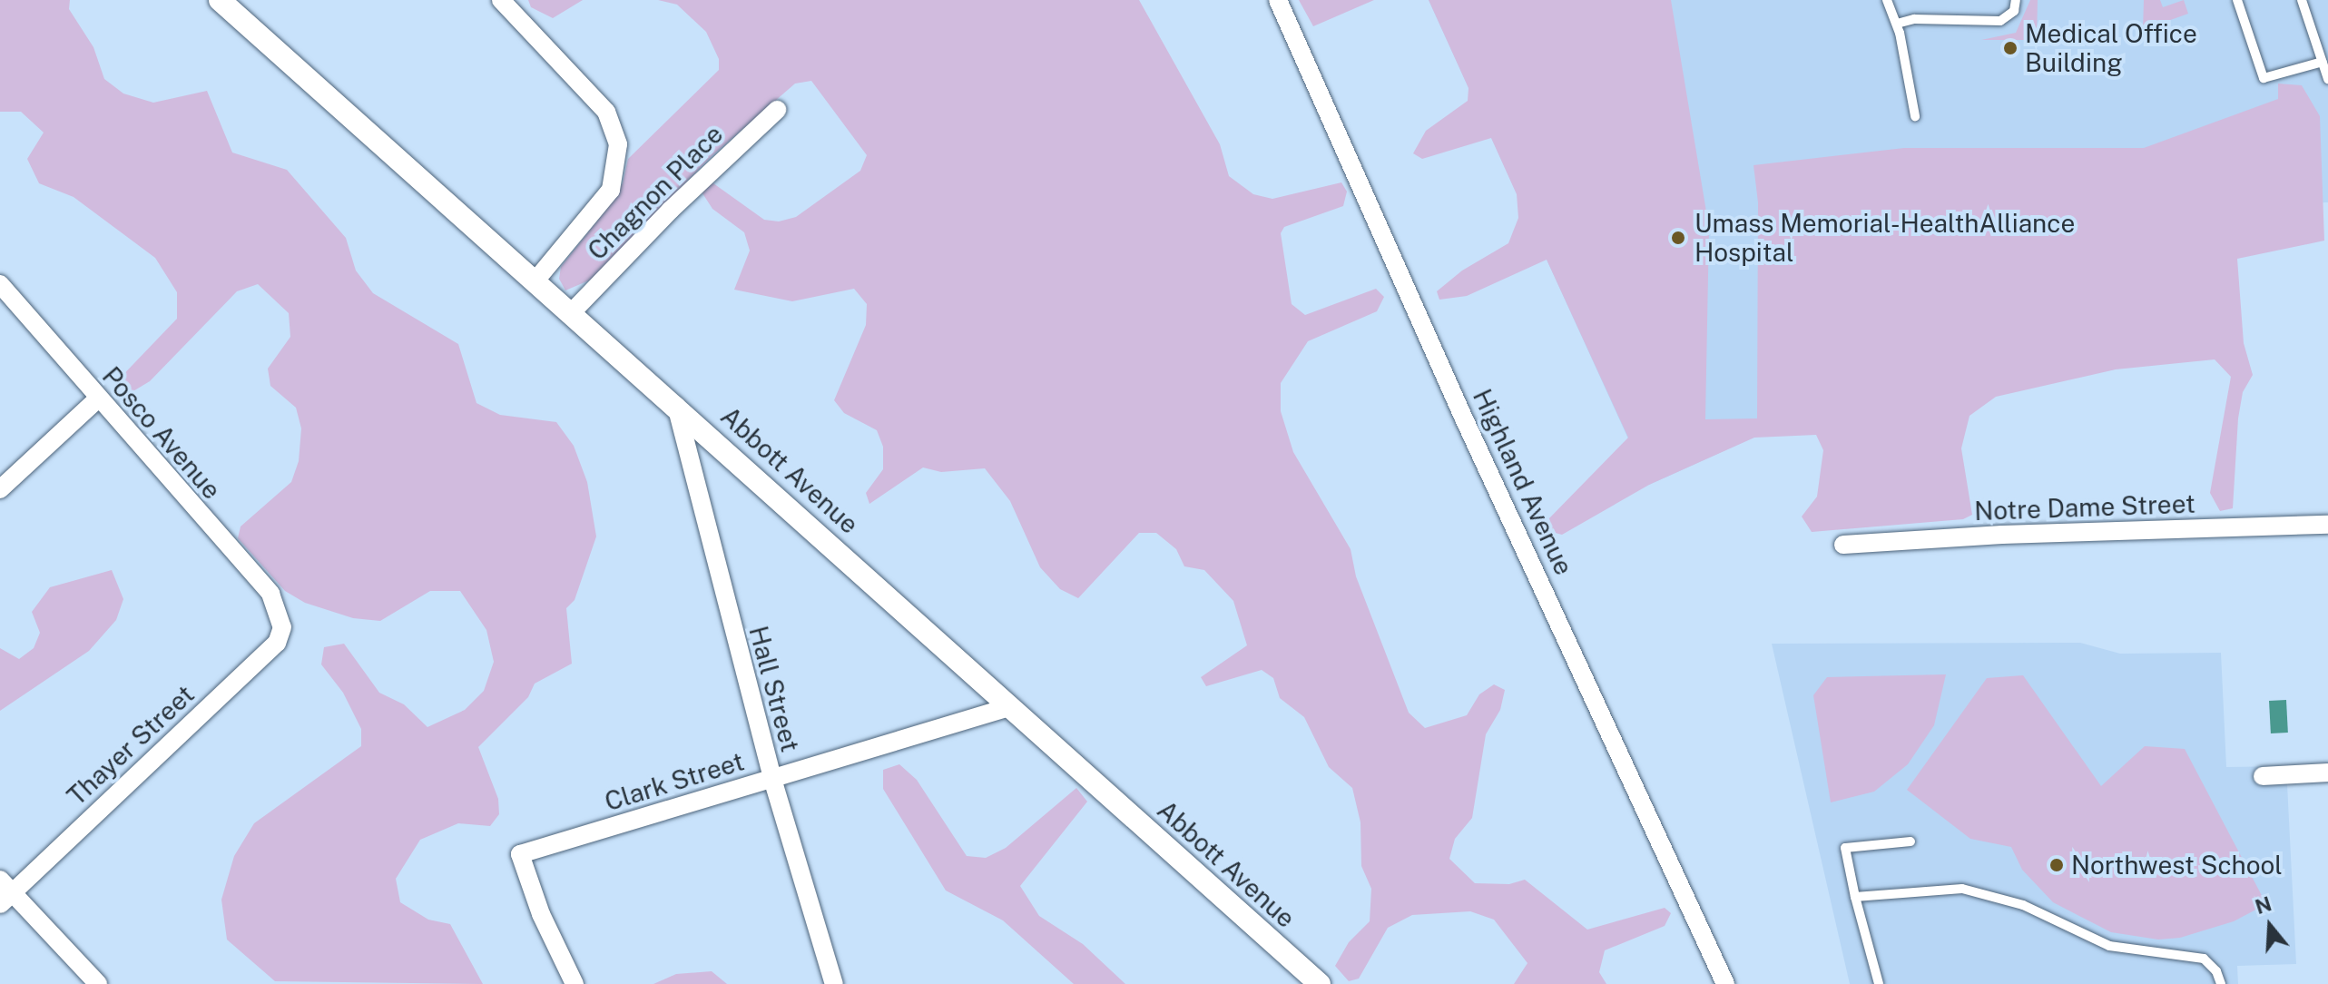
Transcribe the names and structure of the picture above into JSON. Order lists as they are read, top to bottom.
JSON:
{
  "streets": {
    "street": [
      "Chagnon Place",
      "Posco Avenue",
      "Abbott Avenue",
      "Highland Avenue",
      "Notre Dame Street",
      "Hall Street",
      "Thayer Street",
      "Clark Street"
    ]
  },
  "crossings": [
    ["Chagnon Place", "Abbott Avenue"],
    ["Posco Avenue", "Thayer Street"],
    ["Abbott Avenue", "Hall Street"],
    ["Abbott Avenue", "Clark Street"],
    ["Hall Street", "Clark Street"]
  ],
  "places": ["Medical Office Building", "Umass Memorial-HealthAlliance Hospital", "Northwest School"],
  "north": "top"
}
